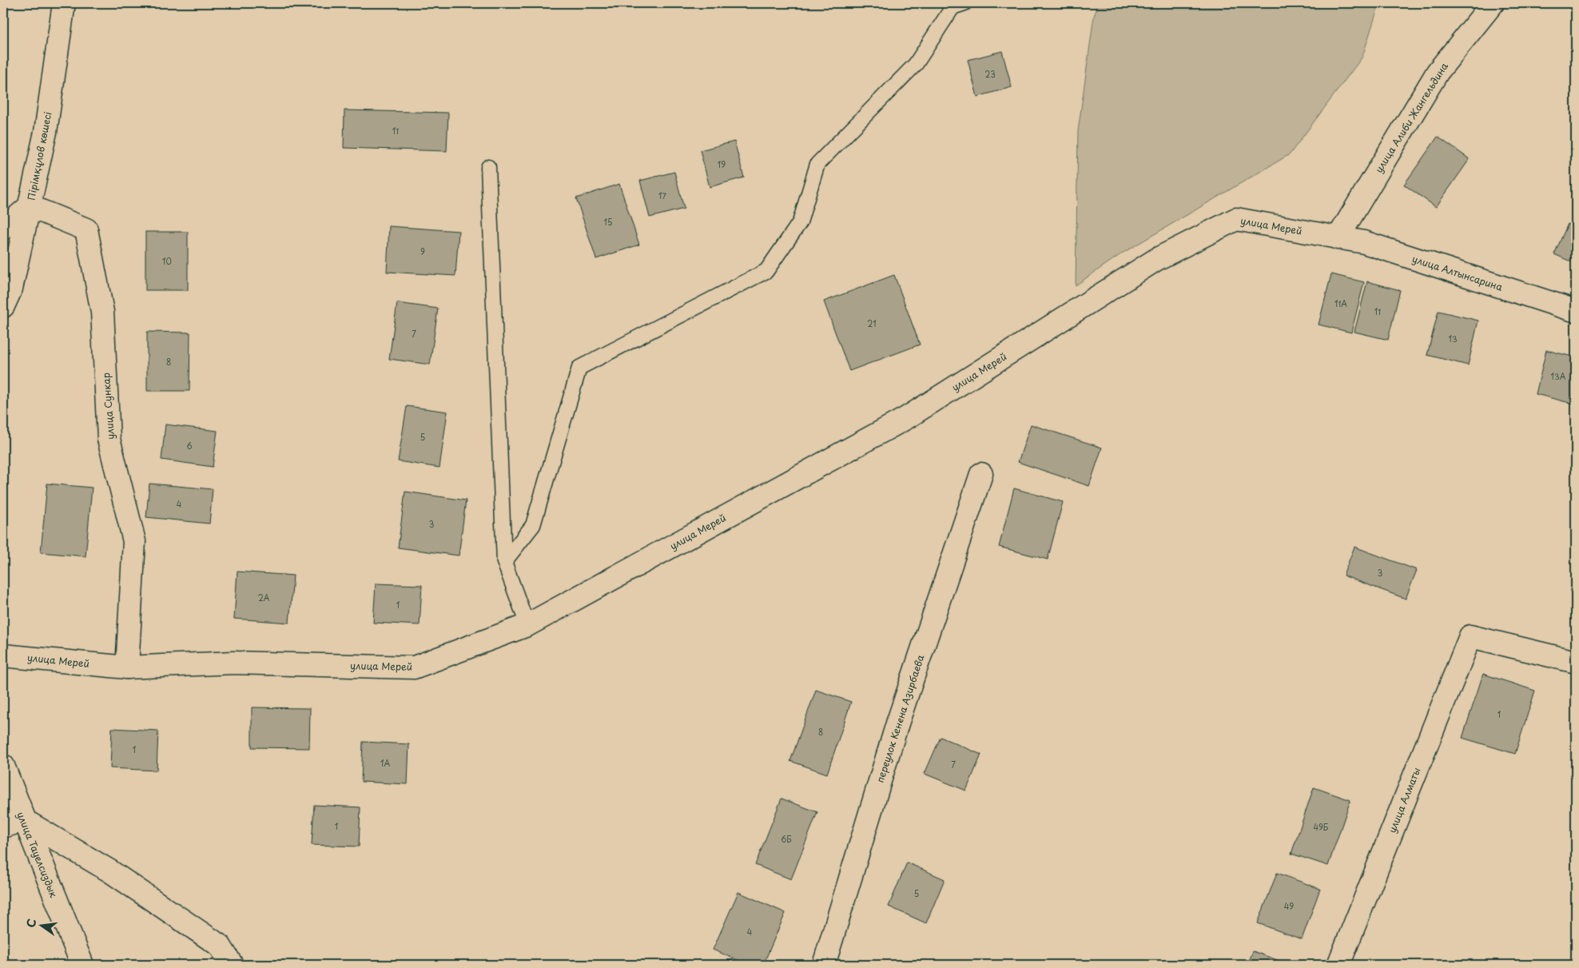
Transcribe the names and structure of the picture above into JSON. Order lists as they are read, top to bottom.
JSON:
{
  "streets": {
    "street": [
      "улица Алиби Жангельдина",
      "Пірімқұлов көшесі",
      "улица Мерей",
      "улица Алтынсарина",
      "улица Сункар",
      "переулок Кенена Азирбаева",
      "улица Алматы",
      "улица Тауелсиздык"
    ]
  },
  "crossings": [
    ["улица Алиби Жангельдина", "улица Мерей"],
    ["улица Алиби Жангельдина", "улица Алтынсарина"],
    ["Пірімқұлов көшесі", "улица Сункар"],
    ["улица Мерей", "улица Алтынсарина"],
    ["улица Мерей", "улица Сункар"]
  ],
  "house_numbers": [
    "23",
    "11",
    "19",
    "17",
    "15",
    "9",
    "10",
    "11А",
    "11",
    "21",
    "7",
    "13",
    "8",
    "13А",
    "5",
    "6",
    "4",
    "3",
    "3",
    "2А",
    "1",
    "1",
    "8",
    "1",
    "1А",
    "7",
    "1",
    "49Б",
    "6Б",
    "5",
    "49",
    "4"
  ],
  "north": "left"
}
